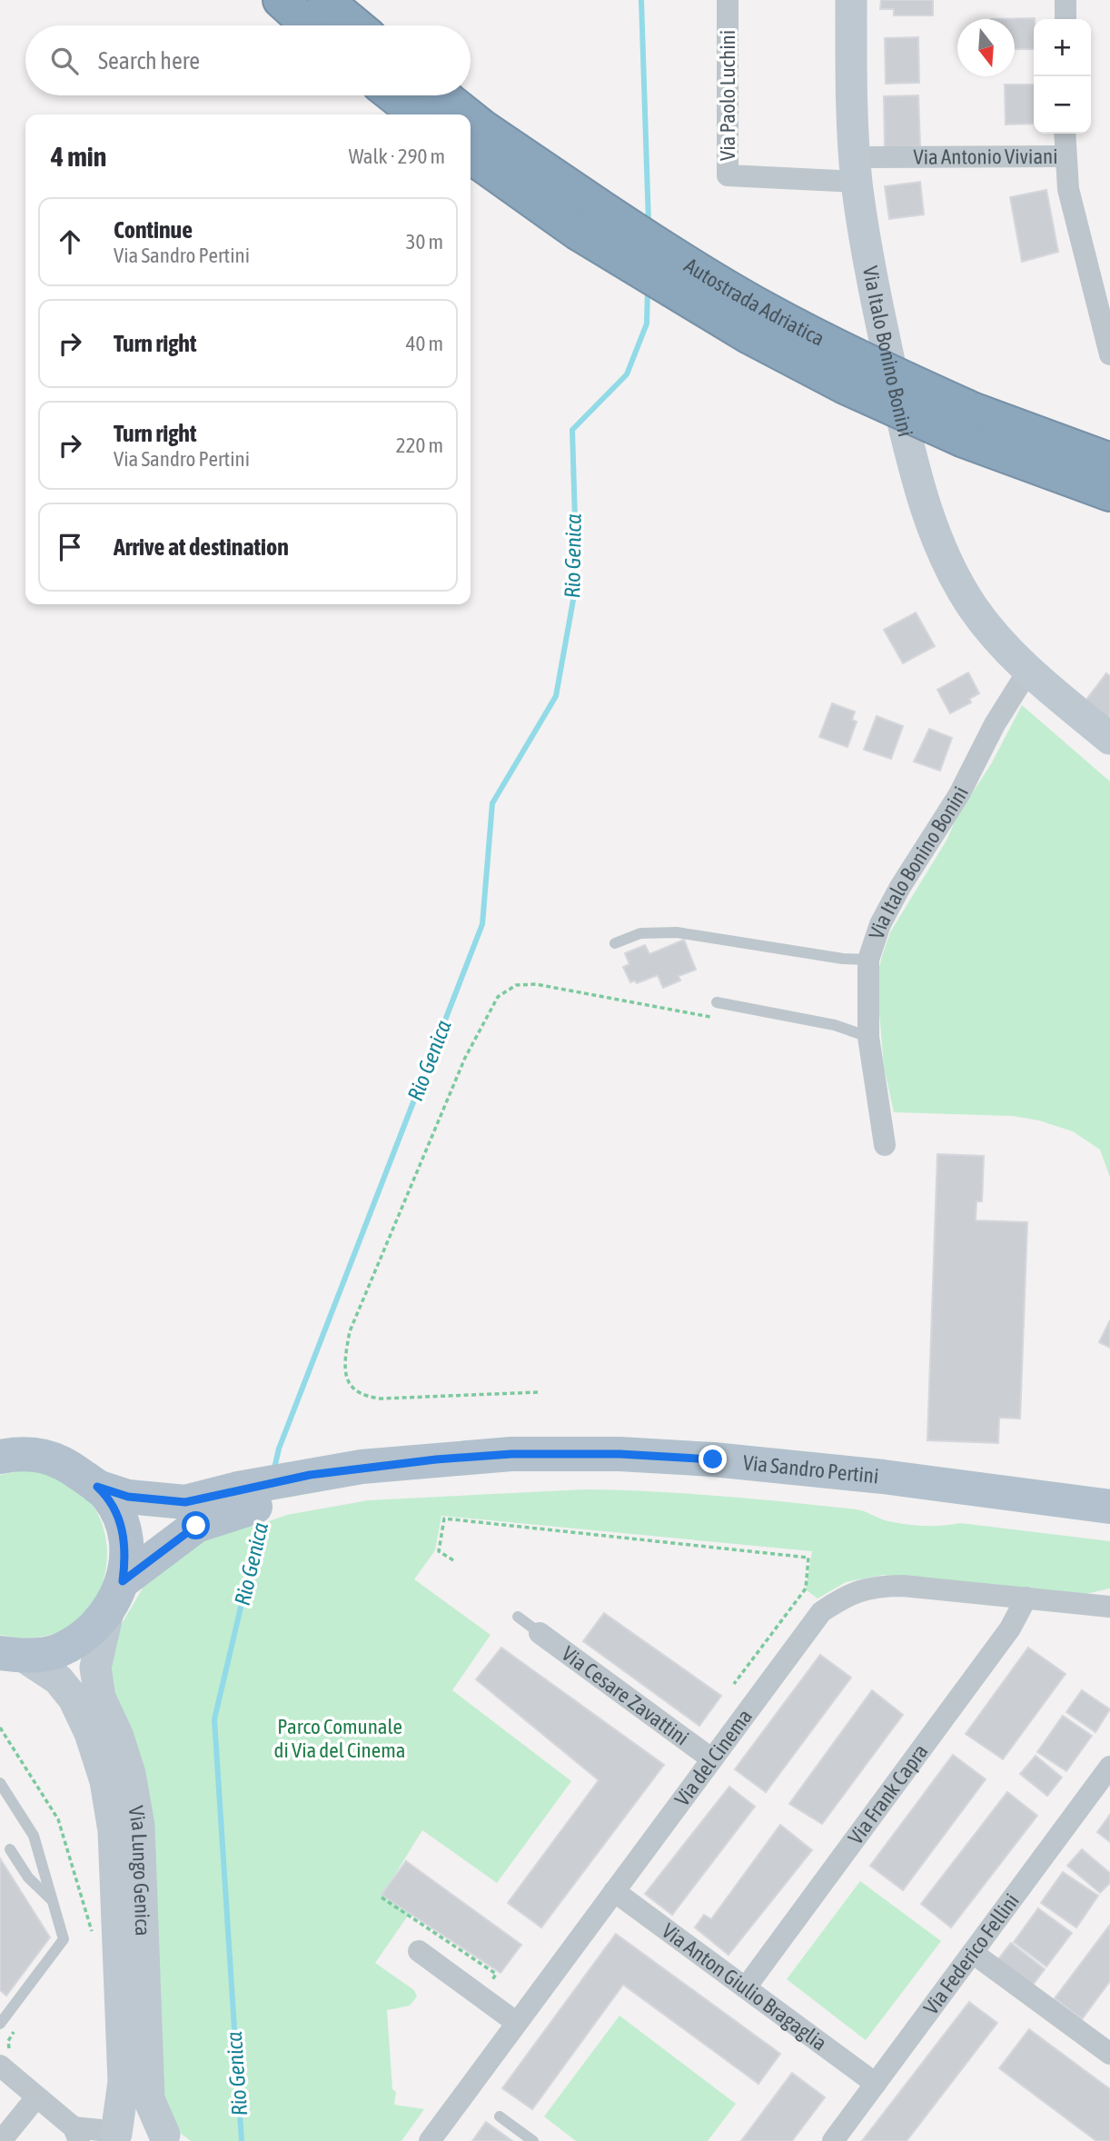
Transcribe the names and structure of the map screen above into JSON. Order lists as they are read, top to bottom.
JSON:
{
  "streets": {
    "highway": ["Autostrada Adriatica"],
    "main road": ["Via Sandro Pertini"],
    "street": [
      "Via Paolo Luchini",
      "Via Antonio Viviani",
      "Via Italo Bonino Bonini",
      "Via Cesare Zavattini",
      "Via del Cinema",
      "Via Frank Capra",
      "Via Lungo Genica",
      "Via Federico Fellini",
      "Via Anton Giulio Bragaglia"
    ]
  },
  "crossings": [
    ["Via Paolo Luchini", "Via Antonio Viviani"],
    ["Via Paolo Luchini", "Via Italo Bonino Bonini"],
    ["Via Antonio Viviani", "Via Italo Bonino Bonini"],
    ["Via Sandro Pertini", "Via Lungo Genica"],
    ["Via Cesare Zavattini", "Via del Cinema"],
    ["Via del Cinema", "Via Frank Capra"],
    ["Via del Cinema", "Via Anton Giulio Bragaglia"],
    ["Via Frank Capra", "Via Anton Giulio Bragaglia"],
    ["Via Federico Fellini", "Via Anton Giulio Bragaglia"]
  ],
  "water": ["Rio Genica"],
  "parks": ["Parco Comunale di Via del Cinema"],
  "north": "bottom",
  "page": {
    "map_buttons": ["+", "−"],
    "search": "Search here",
    "heading": ["4 min", "Walk · 290 m"],
    "list": [
      ["Continue", "Via Sandro Pertini", "30 m"],
      ["Turn right", "40 m"],
      ["Turn right", "Via Sandro Pertini", "220 m"],
      "Arrive at destination"
    ]
  }
}
